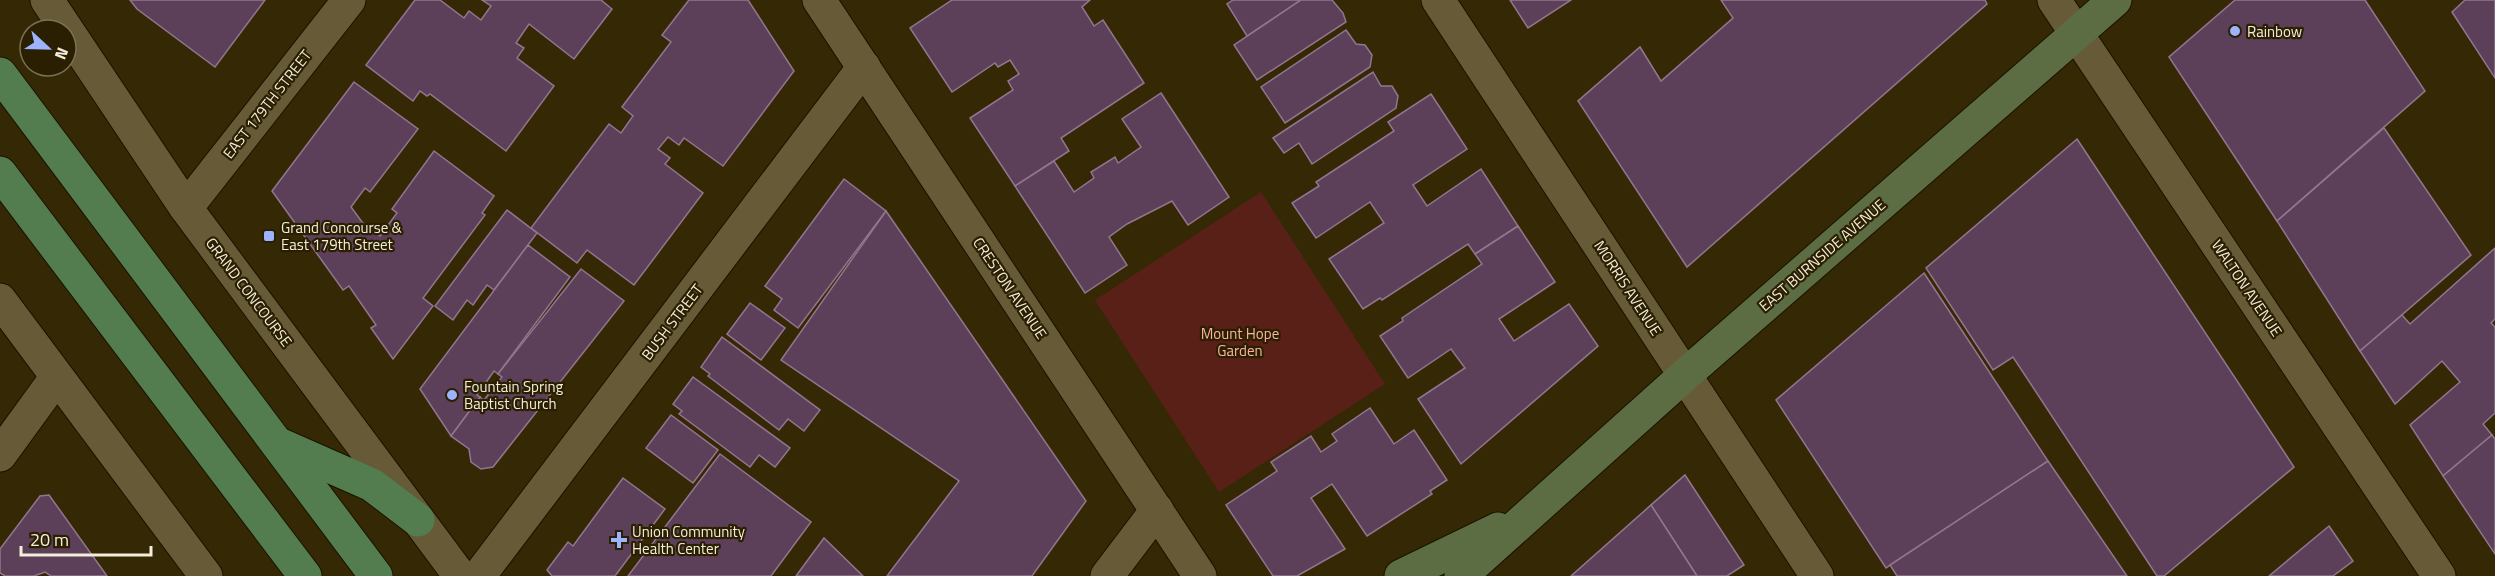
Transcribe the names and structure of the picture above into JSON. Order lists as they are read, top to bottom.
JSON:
{
  "streets": {
    "main road": ["EAST BURNSIDE AVENUE"],
    "street": [
      "EAST 179TH STREET",
      "CRESTON AVENUE",
      "MORRIS AVENUE",
      "WALTON AVENUE",
      "GRAND CONCOURSE",
      "BUSH STREET"
    ]
  },
  "crossings": [
    ["EAST 179TH STREET", "GRAND CONCOURSE"],
    ["EAST BURNSIDE AVENUE", "MORRIS AVENUE"],
    ["EAST BURNSIDE AVENUE", "WALTON AVENUE"],
    ["CRESTON AVENUE", "BUSH STREET"]
  ],
  "parks": ["Mount Hope Garden"],
  "places": {
    "other": ["Rainbow", "Fountain Spring Baptist Church"],
    "transit": ["Grand Concourse & East 179th Street"],
    "health": ["Union Community Health Center"]
  },
  "scale_bar": "20 m",
  "north": "right"
}
